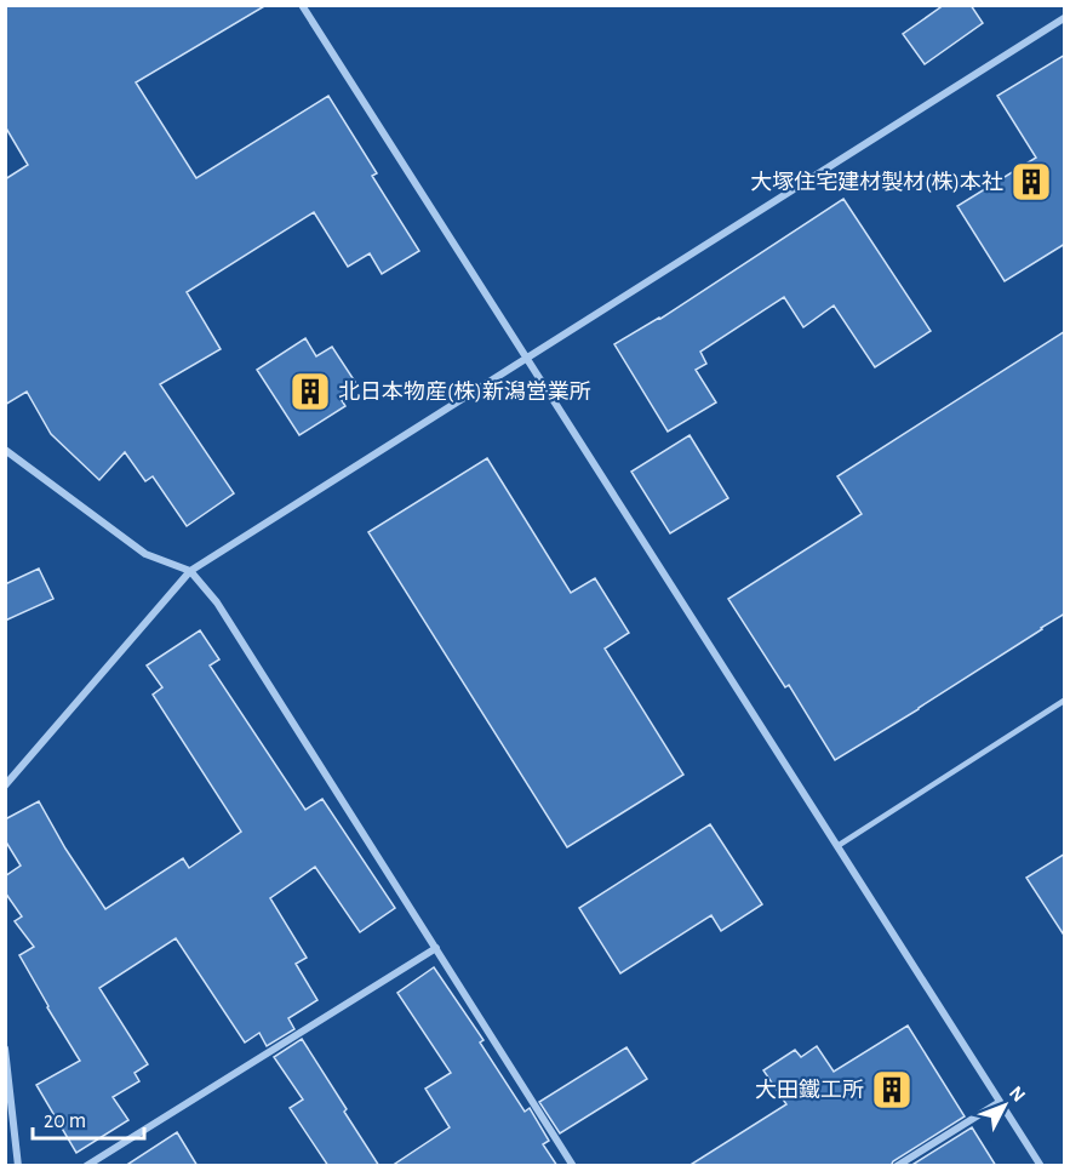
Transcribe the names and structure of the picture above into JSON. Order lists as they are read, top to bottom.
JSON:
{
  "places": {
    "building": ["大塚住宅建材製材(株)本社", "北日本物産(株)新潟営業所", "大田鐵工所"]
  },
  "scale_bar": "20 m",
  "north": "top right"
}
